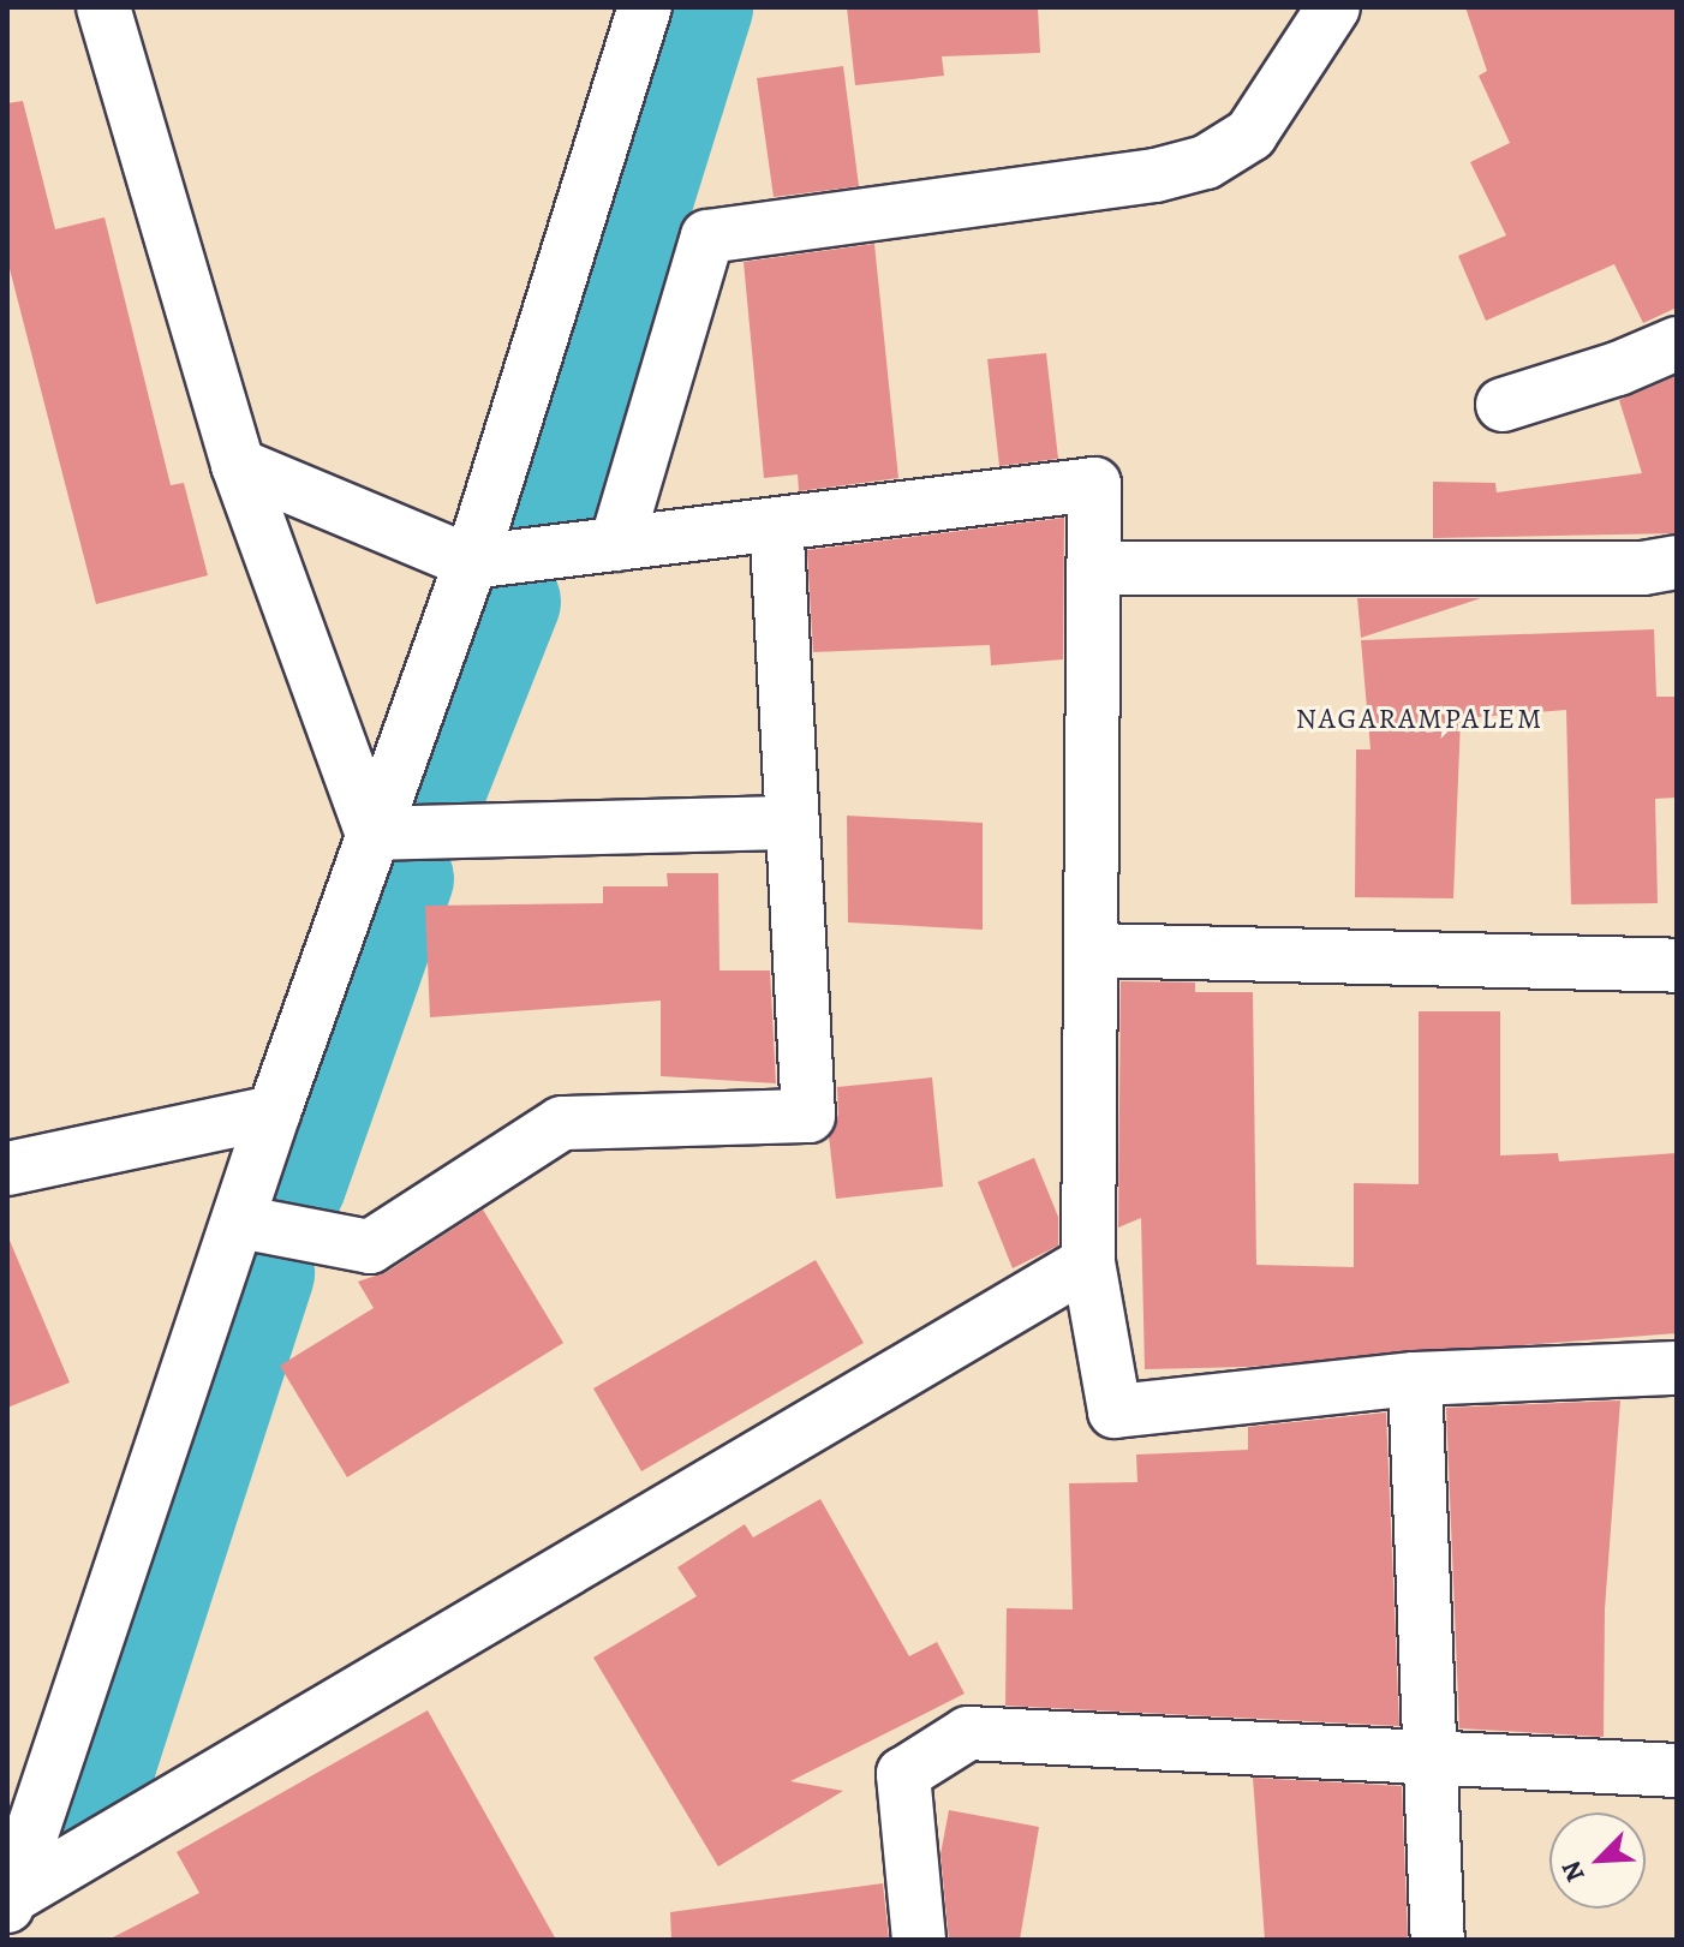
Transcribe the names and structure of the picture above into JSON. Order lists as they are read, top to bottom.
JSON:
{
  "districts": ["NAGARAMPALEM"],
  "north": "bottom left"
}
